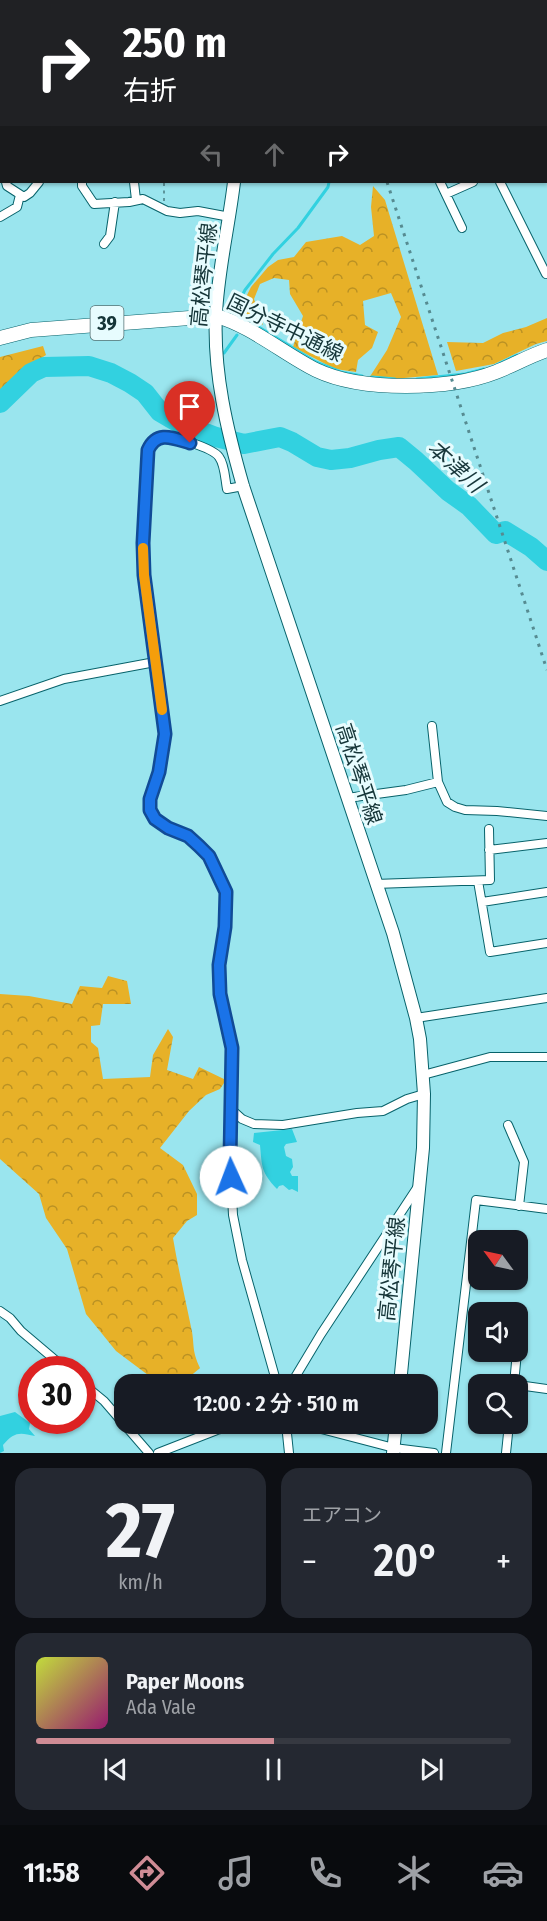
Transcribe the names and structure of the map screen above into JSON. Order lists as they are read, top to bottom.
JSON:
{
  "streets": {
    "main road": ["高松琴平線", "39", "国分寺中通線"]
  },
  "crossings": [
    ["高松琴平線", "国分寺中通線"]
  ],
  "water": ["本津川"],
  "north": "top left",
  "page": {
    "turn": ["250 m", "右折"],
    "limit": "30",
    "trip": "12:00 · 2 分 · 510 m",
    "tile": [
      ["27", "km/h"],
      "エアコン"
    ],
    "heat": ["−", "20°", "+"],
    "song": ["Paper Moons", "Ada Vale"],
    "tabs": "11:58"
  }
}
